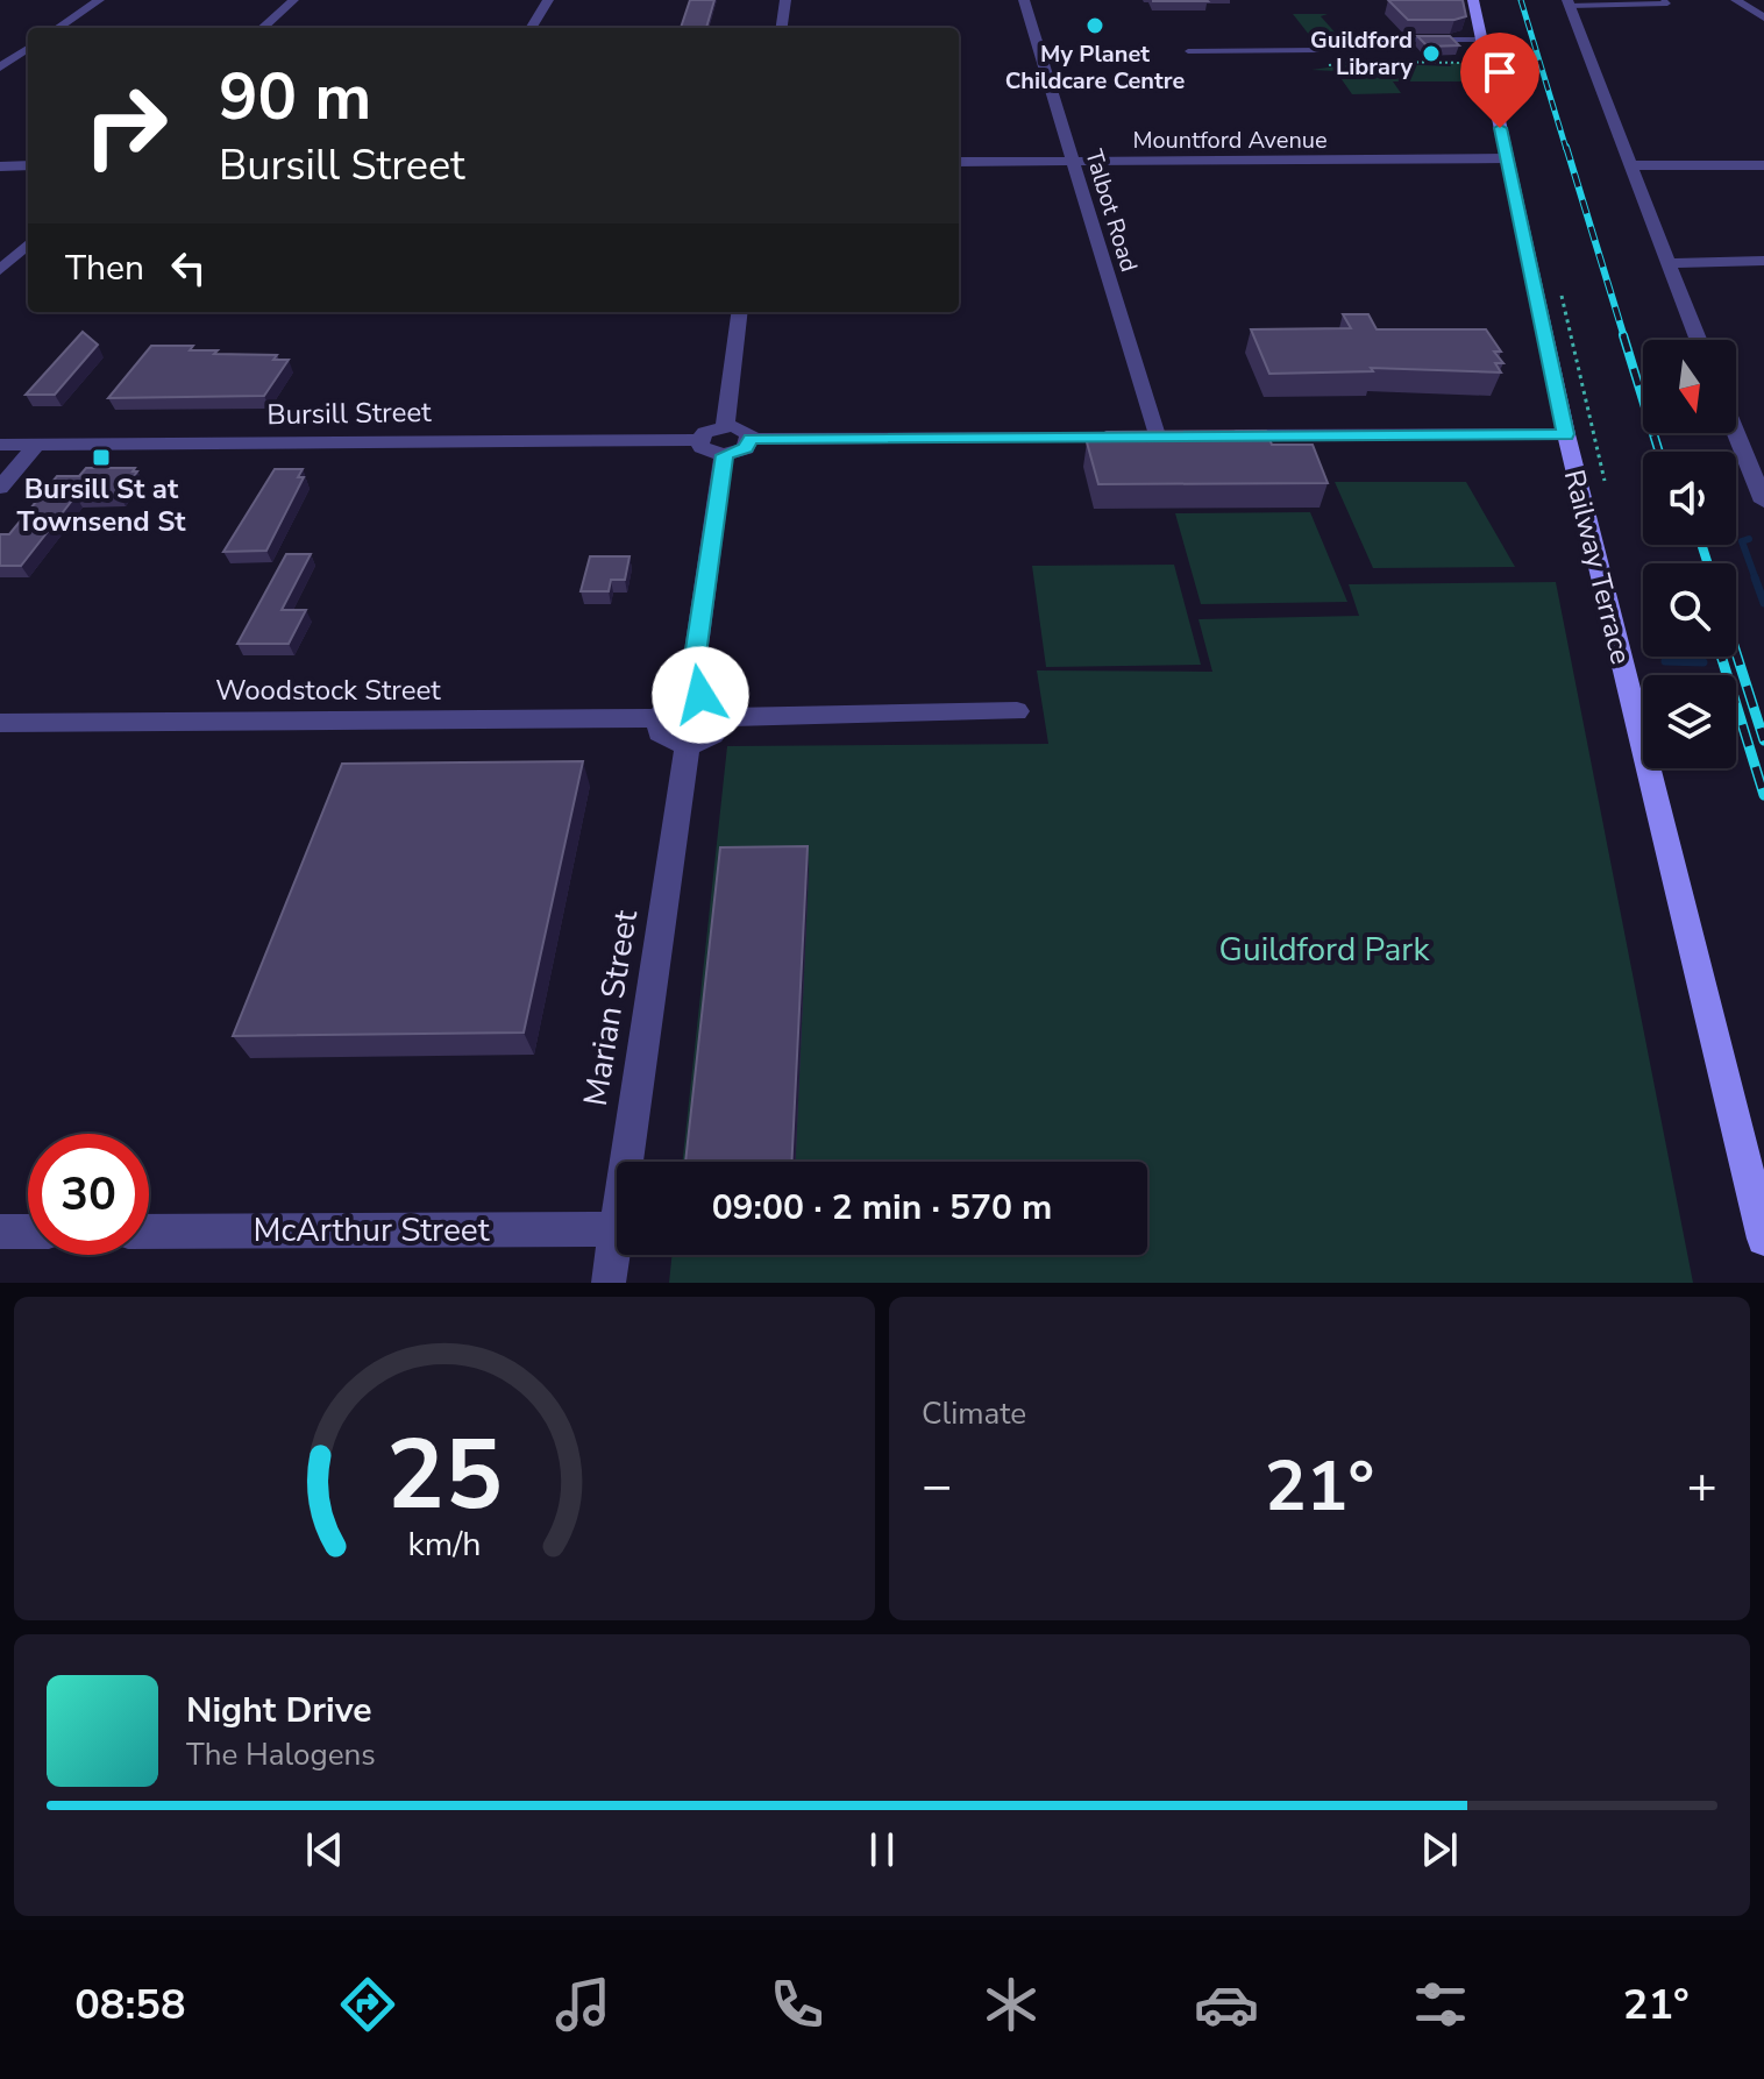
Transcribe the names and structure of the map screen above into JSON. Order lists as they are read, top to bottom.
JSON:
{
  "streets": {
    "main road": ["Railway Terrace"],
    "street": [
      "Mountford Avenue",
      "Talbot Road",
      "Bursill Street",
      "Woodstock Street",
      "Marian Street",
      "McArthur Street"
    ]
  },
  "crossings": [
    ["Mountford Avenue", "Talbot Road"],
    ["Mountford Avenue", "Railway Terrace"],
    ["Woodstock Street", "Marian Street"],
    ["Marian Street", "McArthur Street"]
  ],
  "parks": ["Guildford Park"],
  "places": {
    "other": ["My Planet Childcare Centre", "Guildford Library"],
    "transit": ["Bursill St at Townsend St"]
  },
  "north": "bottom",
  "page": {
    "turn": ["90 m", "Bursill Street"],
    "then": "Then",
    "limit": "30",
    "trip": "09:00 · 2 min · 570 m",
    "tile": "Climate",
    "heat": ["−", "21°", "+"],
    "song": ["Night Drive", "The Halogens"],
    "tabs": ["08:58", "21°"],
    "gauge": ["25", "km/h"]
  }
}
